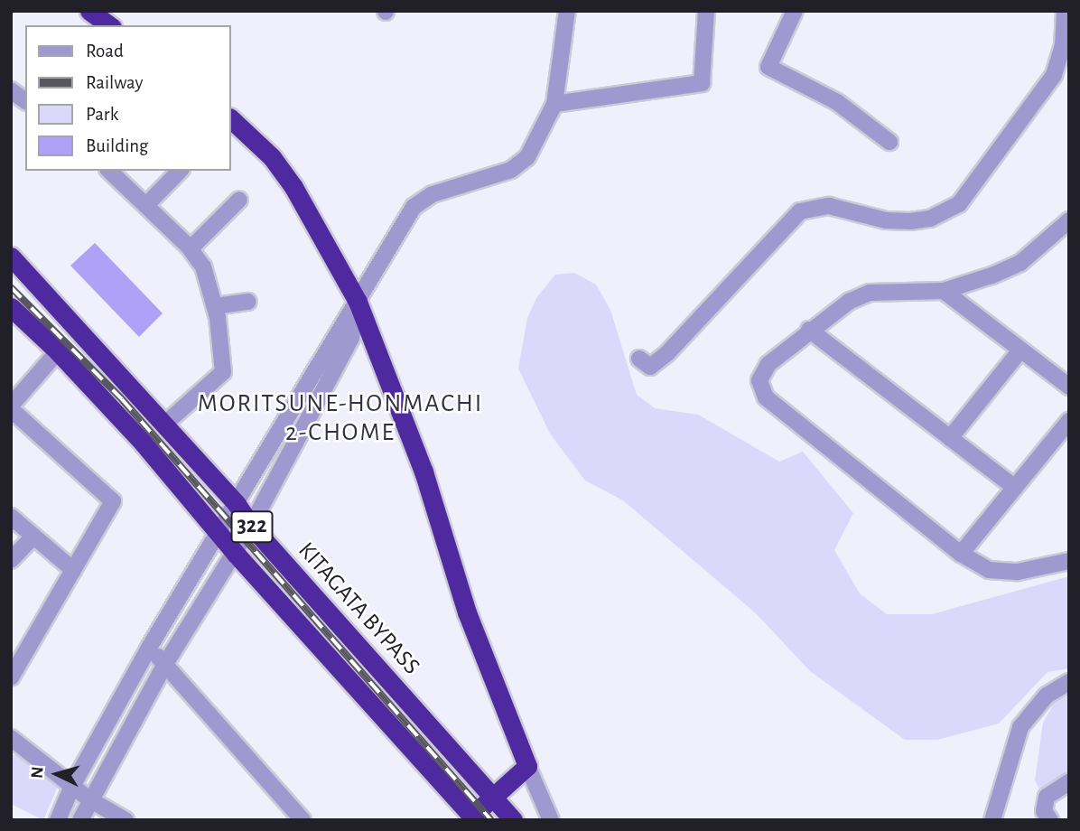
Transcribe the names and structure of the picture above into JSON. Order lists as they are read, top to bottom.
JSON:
{
  "streets": {
    "highway": ["322", "KITAGATA BYPASS"]
  },
  "crossings": [
    ["322", "KITAGATA BYPASS"]
  ],
  "districts": ["MORITSUNE-HONMACHI 2-CHOME"],
  "legend": [
    "Road",
    "Railway",
    "Park",
    "Building"
  ],
  "north": "left"
}
